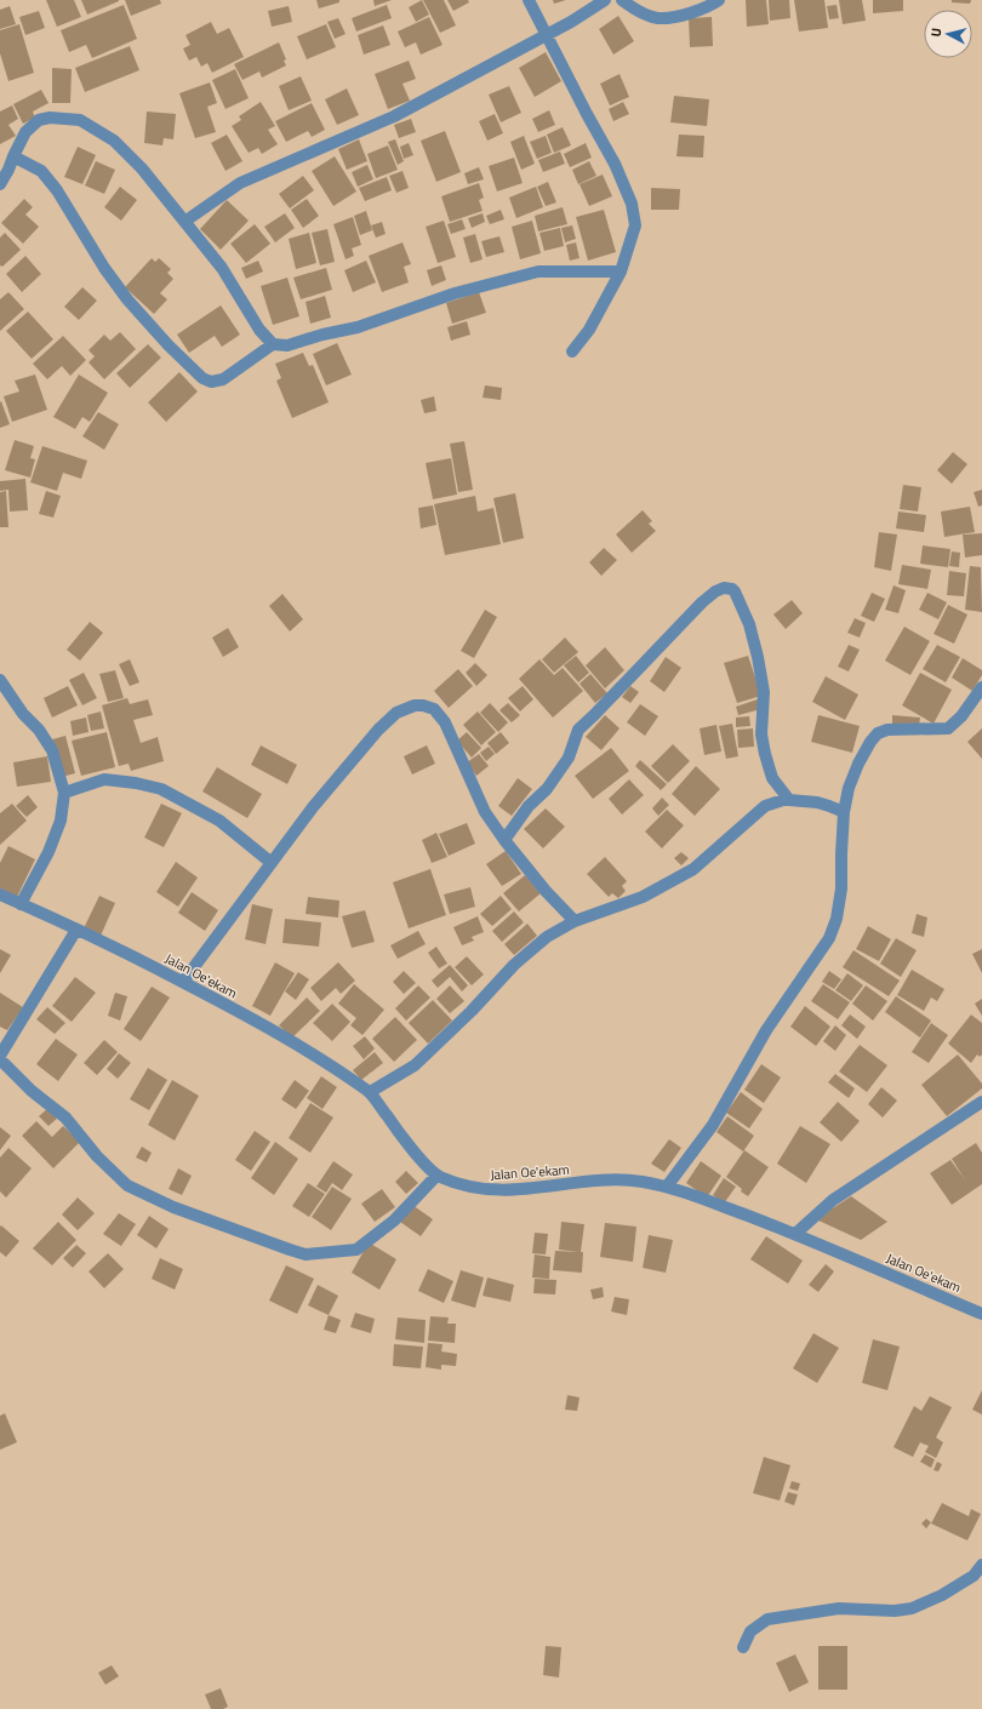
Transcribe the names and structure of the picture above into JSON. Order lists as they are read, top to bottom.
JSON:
{
  "streets": {
    "street": ["Jalan Oe'ekam"]
  },
  "north": "left"
}
